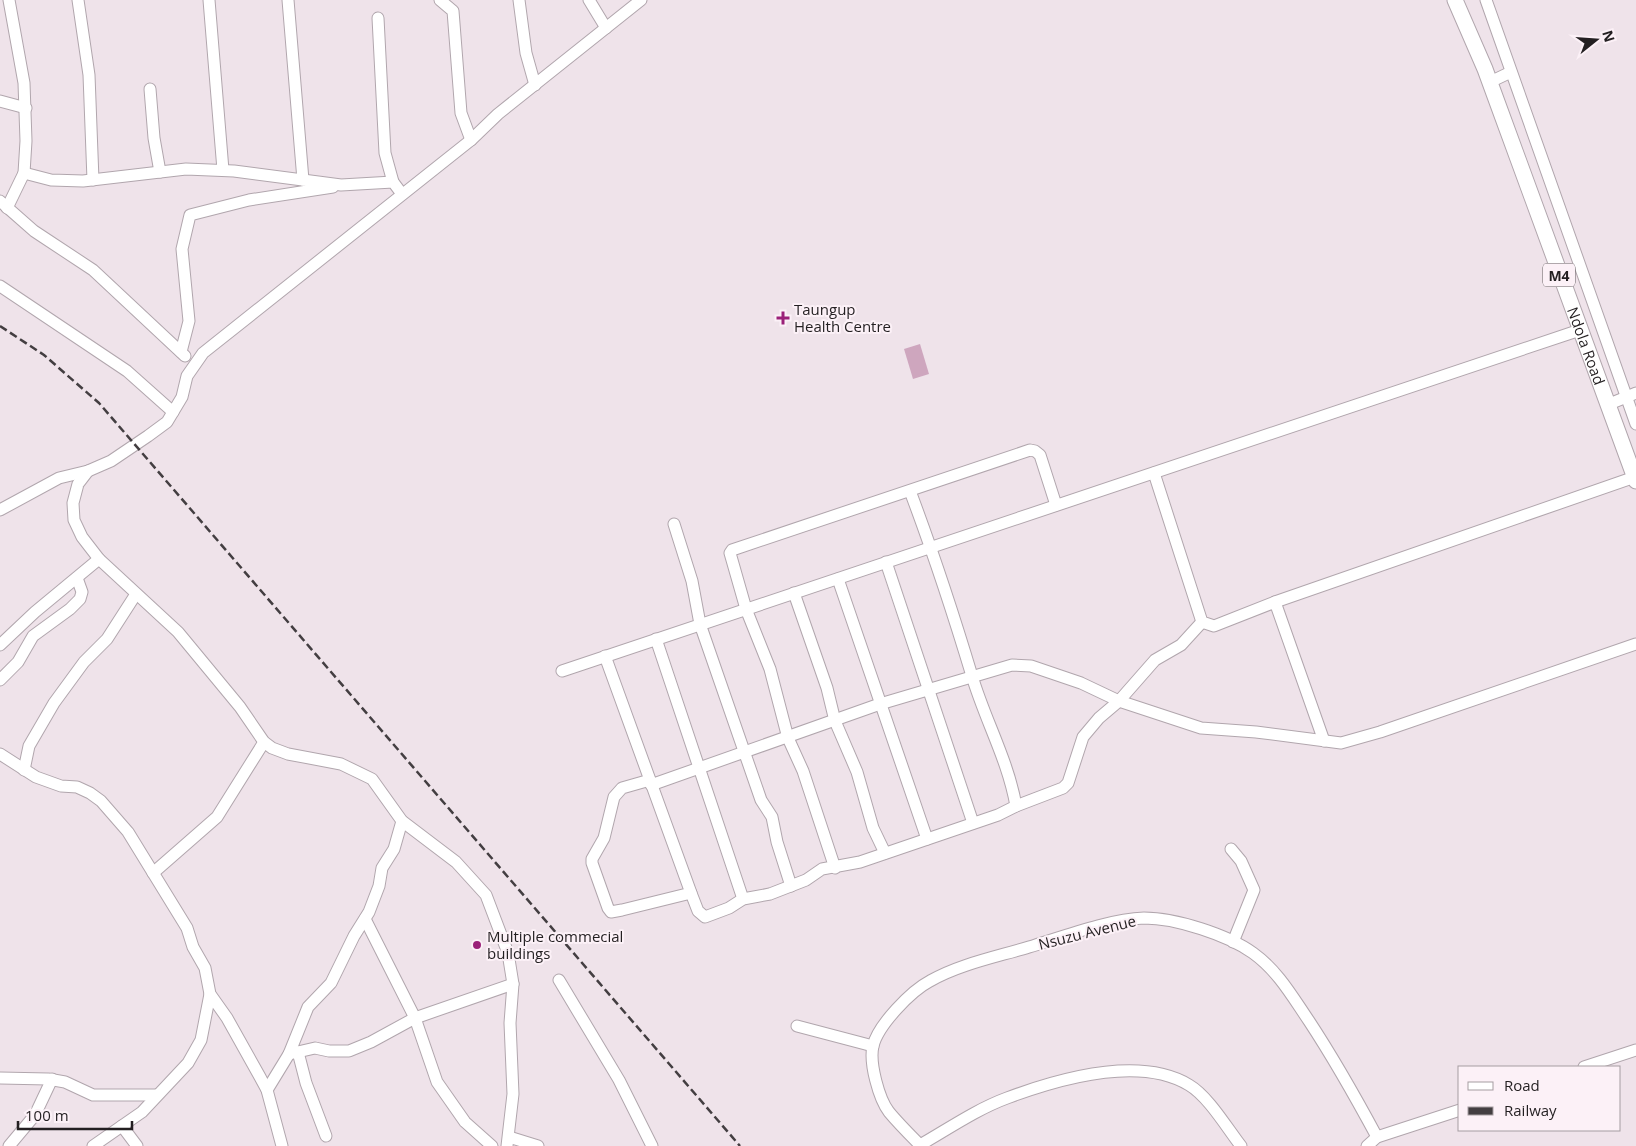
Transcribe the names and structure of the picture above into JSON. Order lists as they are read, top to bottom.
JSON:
{
  "streets": {
    "main road": ["M4", "Ndola Road"],
    "street": ["Nsuzu Avenue"]
  },
  "crossings": [
    ["M4", "Ndola Road"]
  ],
  "places": {
    "health": ["Taungup Health Centre"],
    "other": ["Multiple commecial buildings"]
  },
  "legend": ["Road", "Railway"],
  "scale_bar": "100 m",
  "north": "right"
}
